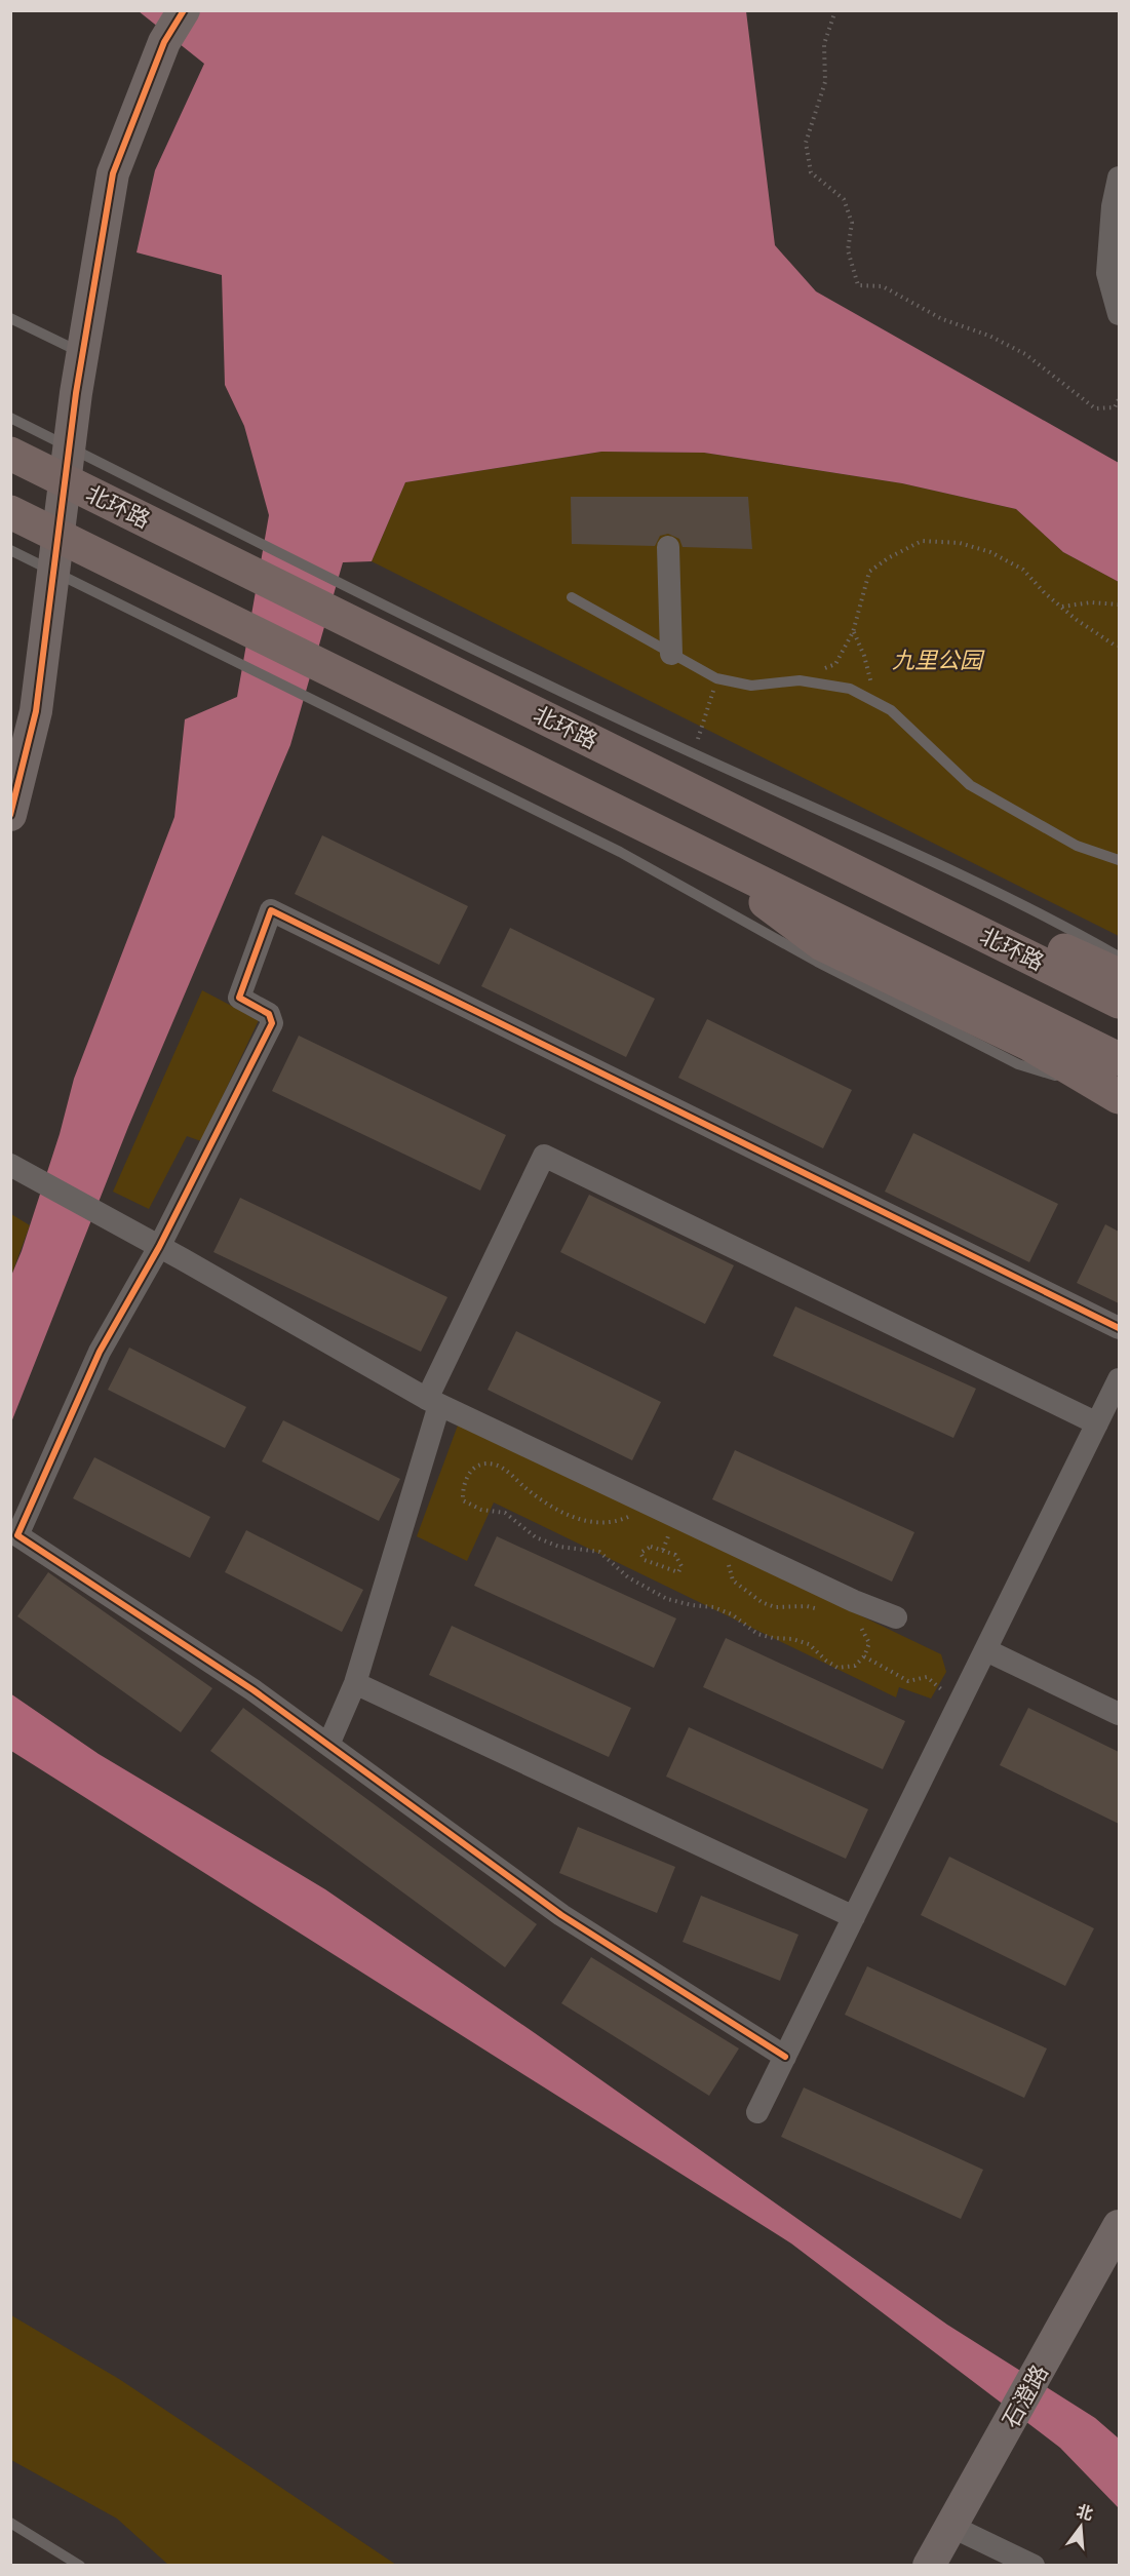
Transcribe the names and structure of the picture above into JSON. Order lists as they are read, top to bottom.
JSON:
{
  "streets": {
    "highway": ["北环路"],
    "street": ["石澄路"]
  },
  "parks": ["九里公园"],
  "north": "top"
}
